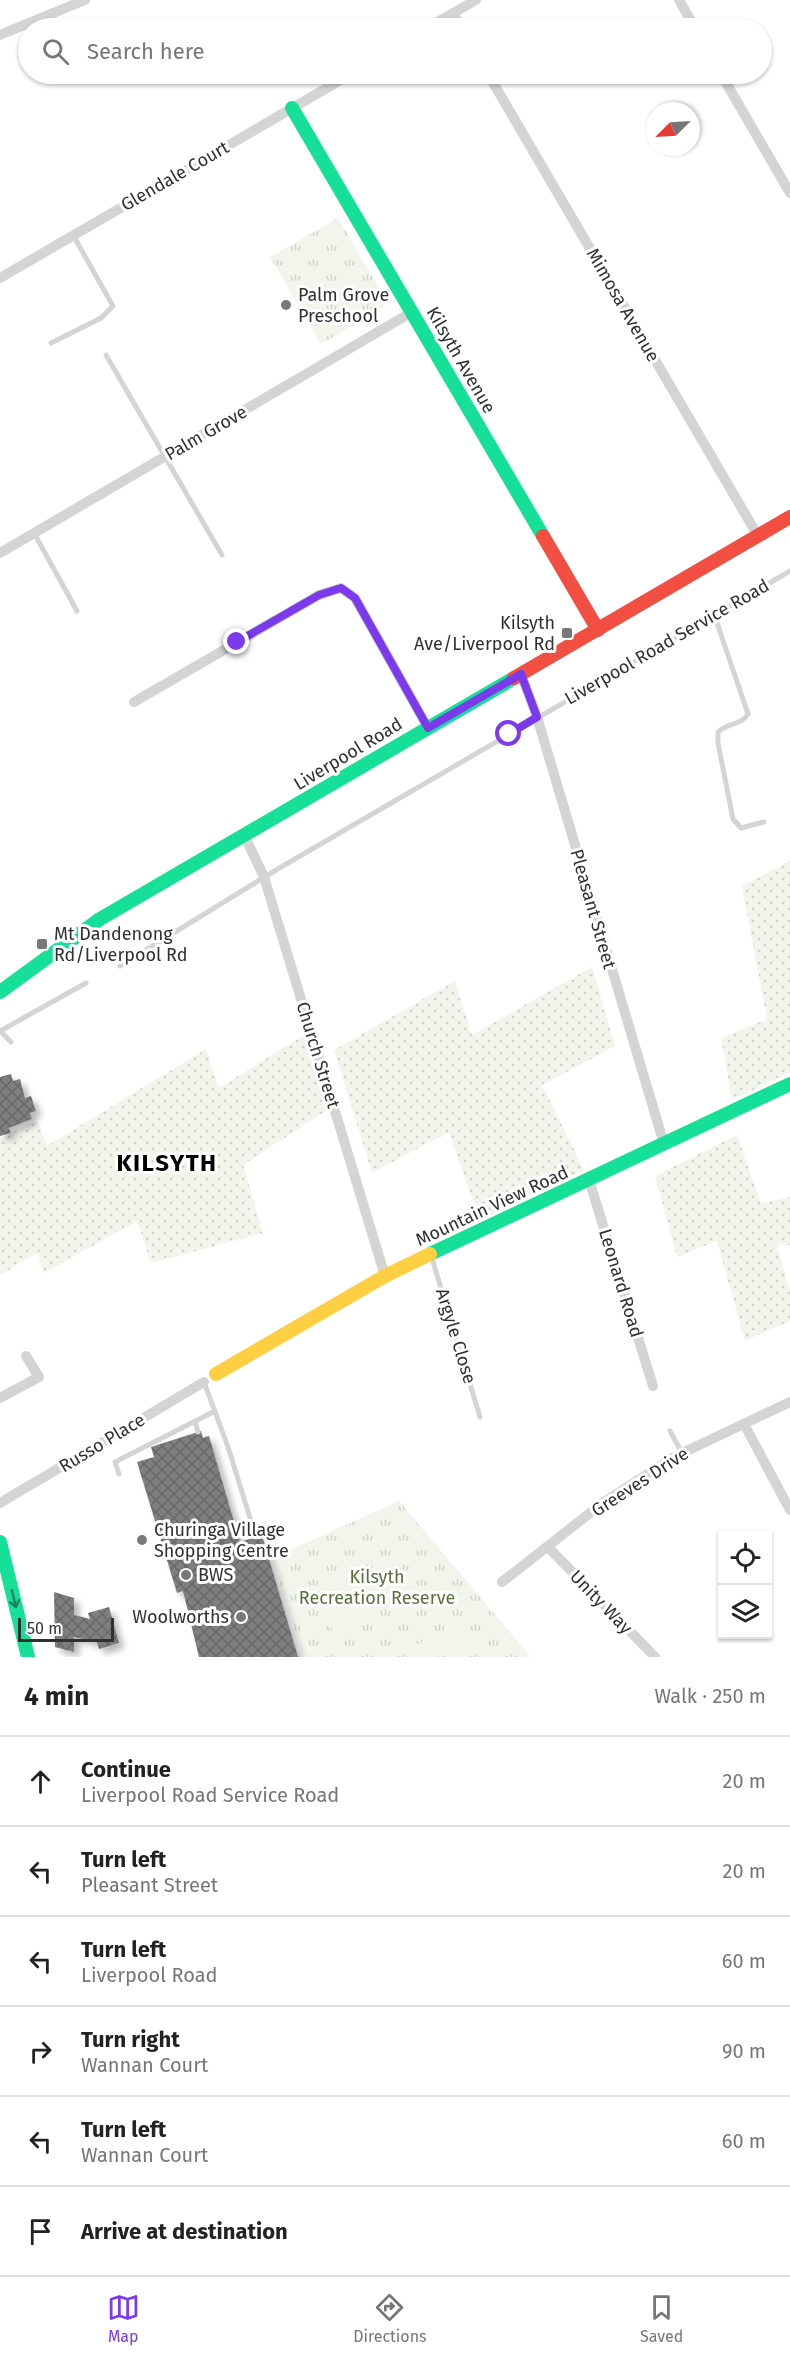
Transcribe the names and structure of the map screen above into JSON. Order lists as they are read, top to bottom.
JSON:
{
  "streets": {
    "street": [
      "Glendale Court",
      "Mimosa Avenue",
      "Kilsyth Avenue",
      "Palm Grove",
      "Liverpool Road",
      "Pleasant Street",
      "Church Street",
      "Mountain View Road",
      "Leonard Road",
      "Russo Place",
      "Greeves Drive",
      "Unity Way"
    ],
    "lane": ["Liverpool Road Service Road", "Argyle Close"]
  },
  "crossings": [
    ["Glendale Court", "Kilsyth Avenue"],
    ["Mimosa Avenue", "Liverpool Road"],
    ["Kilsyth Avenue", "Palm Grove"],
    ["Kilsyth Avenue", "Liverpool Road"],
    ["Liverpool Road Service Road", "Pleasant Street"],
    ["Liverpool Road Service Road", "Church Street"],
    ["Liverpool Road", "Pleasant Street"],
    ["Liverpool Road", "Church Street"],
    ["Pleasant Street", "Mountain View Road"],
    ["Church Street", "Mountain View Road"],
    ["Mountain View Road", "Leonard Road"],
    ["Mountain View Road", "Argyle Close"],
    ["Greeves Drive", "Unity Way"]
  ],
  "districts": ["KILSYTH"],
  "parks": ["Kilsyth Recreation Reserve"],
  "places": {
    "other": [
      "Palm Grove Preschool",
      "Churinga Village Shopping Centre",
      "BWS",
      "Woolworths"
    ],
    "transit": ["Kilsyth Ave/Liverpool Rd", "Mt Dandenong Rd/Liverpool Rd"]
  },
  "scale_bar": "50 m",
  "north": "bottom left",
  "page": {
    "search": "Search here",
    "scale": "50 m",
    "heading": ["4 min", "Walk · 250 m"],
    "list": [
      ["Continue", "Liverpool Road Service Road", "20 m"],
      ["Turn left", "Pleasant Street", "20 m"],
      ["Turn left", "Liverpool Road", "60 m"],
      ["Turn right", "Wannan Court", "90 m"],
      ["Turn left", "Wannan Court", "60 m"],
      "Arrive at destination"
    ],
    "nav": ["Map", "Directions", "Saved"]
  }
}
